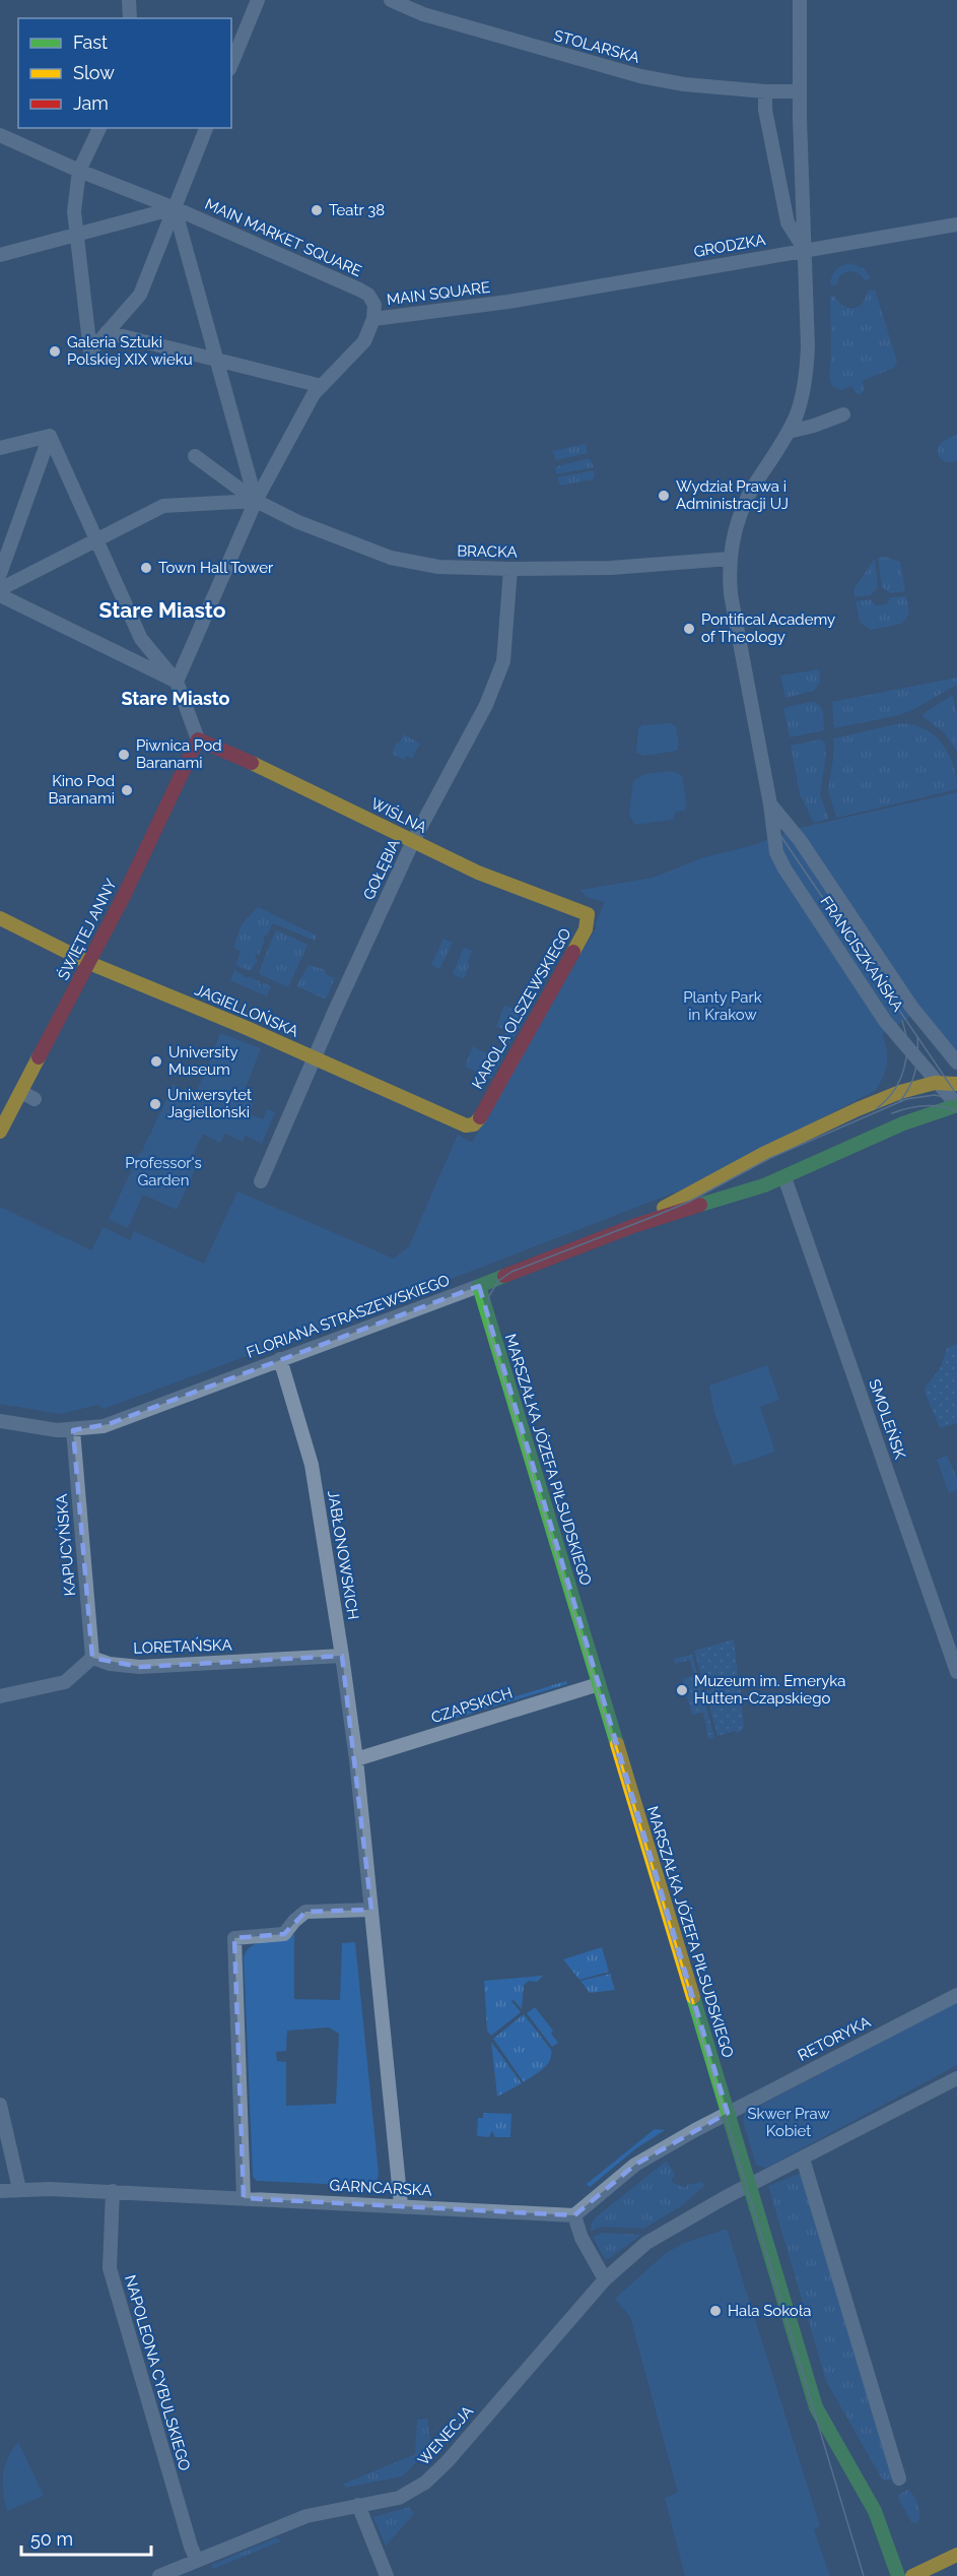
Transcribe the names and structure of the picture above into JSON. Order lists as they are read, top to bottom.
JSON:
{
  "streets": {
    "street": [
      "STOLARSKA",
      "MAIN MARKET SQUARE",
      "GRODZKA",
      "MAIN SQUARE",
      "BRACKA",
      "WIŚLNA",
      "GOŁĘBIA",
      "ŚWIĘTEJ ANNY",
      "FRANCISZKAŃSKA",
      "KAROLA OLSZEWSKIEGO",
      "JAGIELLOŃSKA",
      "FLORIANA STRASZEWSKIEGO",
      "SMOLEŃSK",
      "MARSZAŁKA JÓZEFA PIŁSUDSKIEGO",
      "KAPUCYŃSKA",
      "JABŁONOWSKICH",
      "LORETAŃSKA",
      "CZAPSKICH",
      "RETORYKA",
      "GARNCARSKA",
      "NAPOLEONA CYBULSKIEGO",
      "WENECJA"
    ]
  },
  "crossings": [
    ["STOLARSKA", "FRANCISZKAŃSKA"],
    ["MAIN MARKET SQUARE", "MAIN SQUARE"],
    ["GRODZKA", "MAIN SQUARE"],
    ["GRODZKA", "FRANCISZKAŃSKA"],
    ["BRACKA", "GOŁĘBIA"],
    ["BRACKA", "FRANCISZKAŃSKA"],
    ["WIŚLNA", "GOŁĘBIA"],
    ["WIŚLNA", "ŚWIĘTEJ ANNY"],
    ["WIŚLNA", "KAROLA OLSZEWSKIEGO"],
    ["GOŁĘBIA", "JAGIELLOŃSKA"],
    ["ŚWIĘTEJ ANNY", "JAGIELLOŃSKA"],
    ["FRANCISZKAŃSKA", "FLORIANA STRASZEWSKIEGO"],
    ["KAROLA OLSZEWSKIEGO", "JAGIELLOŃSKA"],
    ["FLORIANA STRASZEWSKIEGO", "SMOLEŃSK"],
    ["FLORIANA STRASZEWSKIEGO", "MARSZAŁKA JÓZEFA PIŁSUDSKIEGO"],
    ["FLORIANA STRASZEWSKIEGO", "KAPUCYŃSKA"],
    ["FLORIANA STRASZEWSKIEGO", "JABŁONOWSKICH"],
    ["MARSZAŁKA JÓZEFA PIŁSUDSKIEGO", "CZAPSKICH"],
    ["MARSZAŁKA JÓZEFA PIŁSUDSKIEGO", "RETORYKA"],
    ["MARSZAŁKA JÓZEFA PIŁSUDSKIEGO", "WENECJA"],
    ["KAPUCYŃSKA", "LORETAŃSKA"],
    ["JABŁONOWSKICH", "LORETAŃSKA"],
    ["JABŁONOWSKICH", "CZAPSKICH"],
    ["JABŁONOWSKICH", "GARNCARSKA"],
    ["GARNCARSKA", "NAPOLEONA CYBULSKIEGO"],
    ["NAPOLEONA CYBULSKIEGO", "WENECJA"]
  ],
  "districts": ["Stare Miasto", "Stare Miasto"],
  "parks": ["Planty Park in Krakow", "Professor's Garden", "Skwer Praw Kobiet"],
  "places": [
    "Teatr 38",
    "Galeria Sztuki Polskiej XIX wieku",
    "Wydział Prawa i Administracji UJ",
    "Town Hall Tower",
    "Pontifical Academy of Theology",
    "Piwnica Pod Baranami",
    "Kino Pod Baranami",
    "University Museum",
    "Uniwersytet Jagielloński",
    "Muzeum im. Emeryka Hutten-Czapskiego",
    "Hala Sokoła"
  ],
  "legend": ["Fast", "Slow", "Jam"],
  "scale_bar": "50 m"
}
